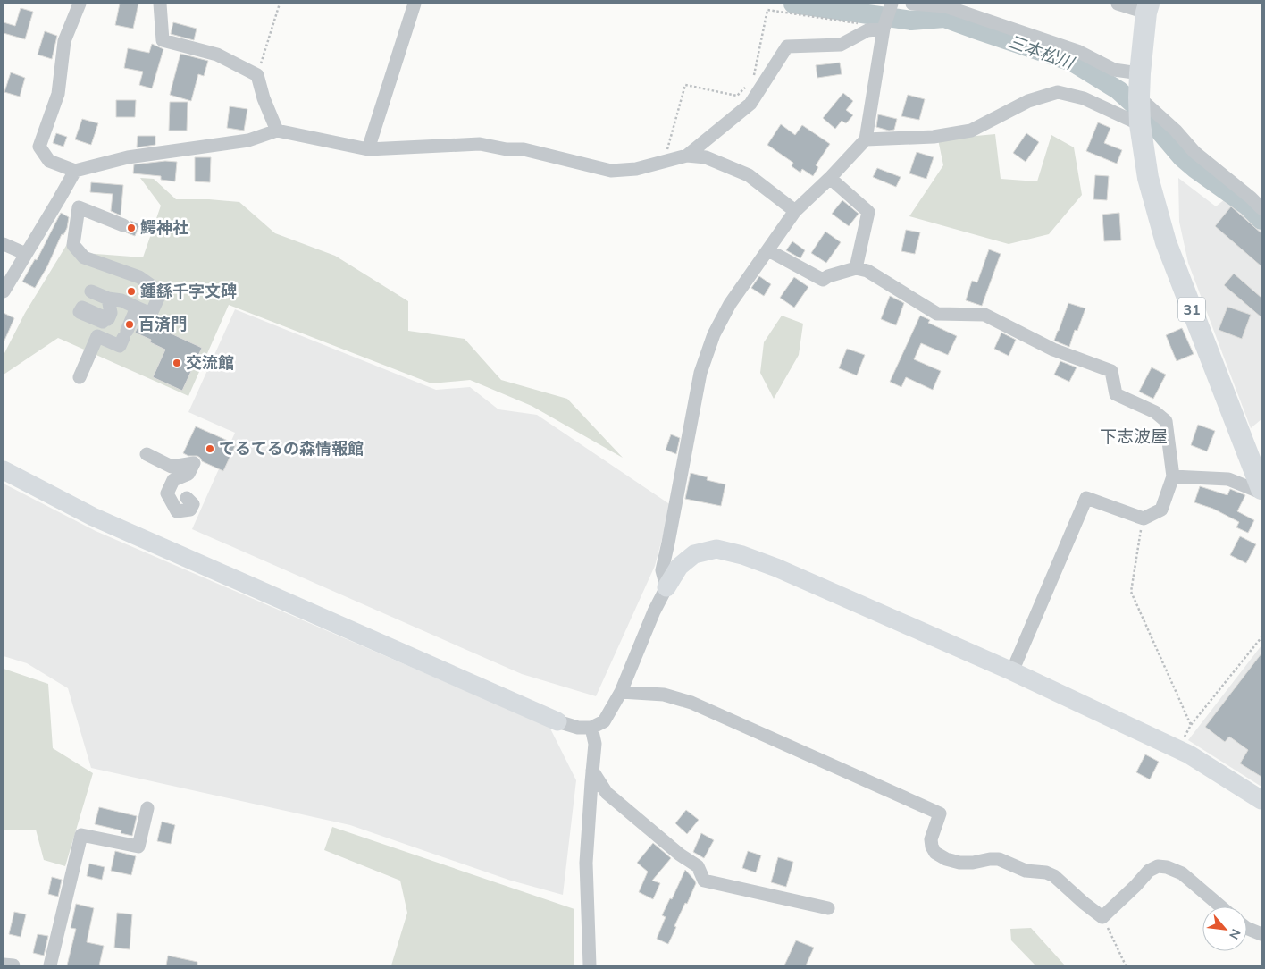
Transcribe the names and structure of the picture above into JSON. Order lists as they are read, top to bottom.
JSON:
{
  "streets": {
    "main road": ["31"]
  },
  "districts": ["下志波屋"],
  "water": ["三本松川"],
  "places": [
    "鰐神社",
    "鍾繇千字文碑",
    "百済門",
    "交流館",
    "てるてるの森情報館"
  ],
  "north": "bottom right"
}
